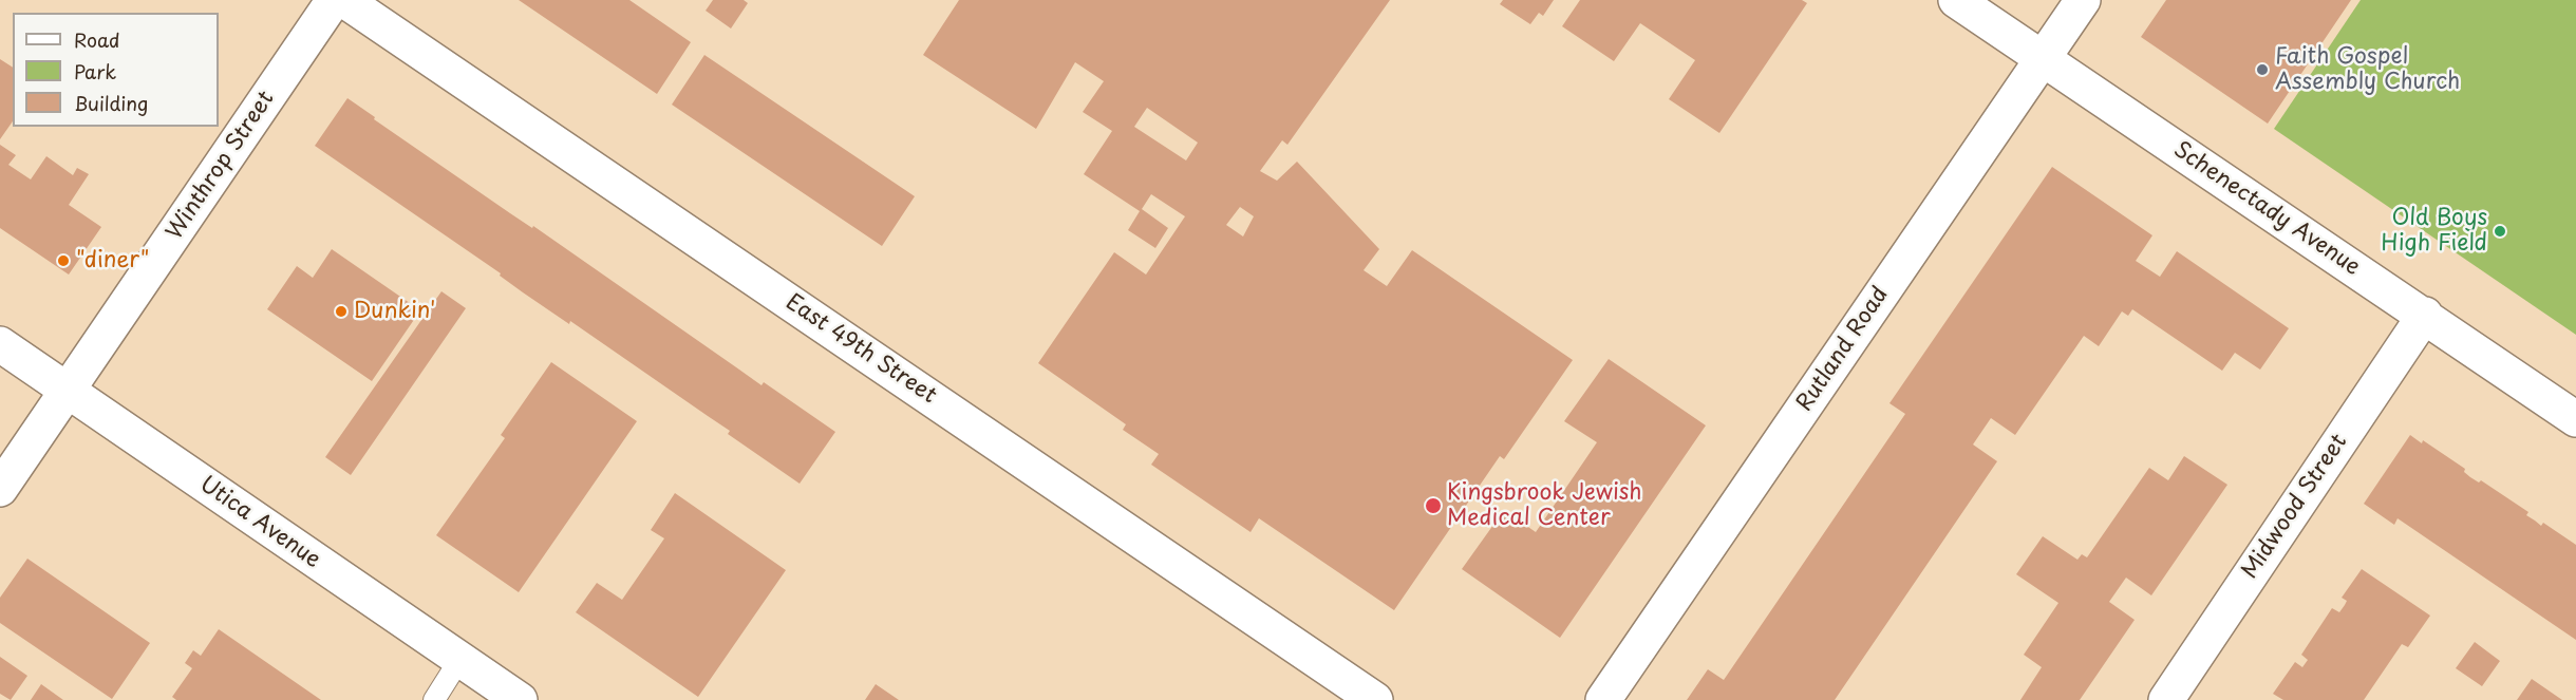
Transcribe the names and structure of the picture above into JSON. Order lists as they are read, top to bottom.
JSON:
{
  "streets": {
    "street": [
      "Winthrop Street",
      "Schenectady Avenue",
      "East 49th Street",
      "Rutland Road",
      "Midwood Street",
      "Utica Avenue"
    ]
  },
  "crossings": [
    ["Winthrop Street", "Utica Avenue"],
    ["Schenectady Avenue", "Rutland Road"],
    ["Schenectady Avenue", "Midwood Street"]
  ],
  "places": [
    "Faith Gospel Assembly Church",
    "Old Boys High Field",
    "\"diner\"",
    "Dunkin'",
    "Kingsbrook Jewish Medical Center"
  ],
  "legend": ["Road", "Park", "Building"]
}
